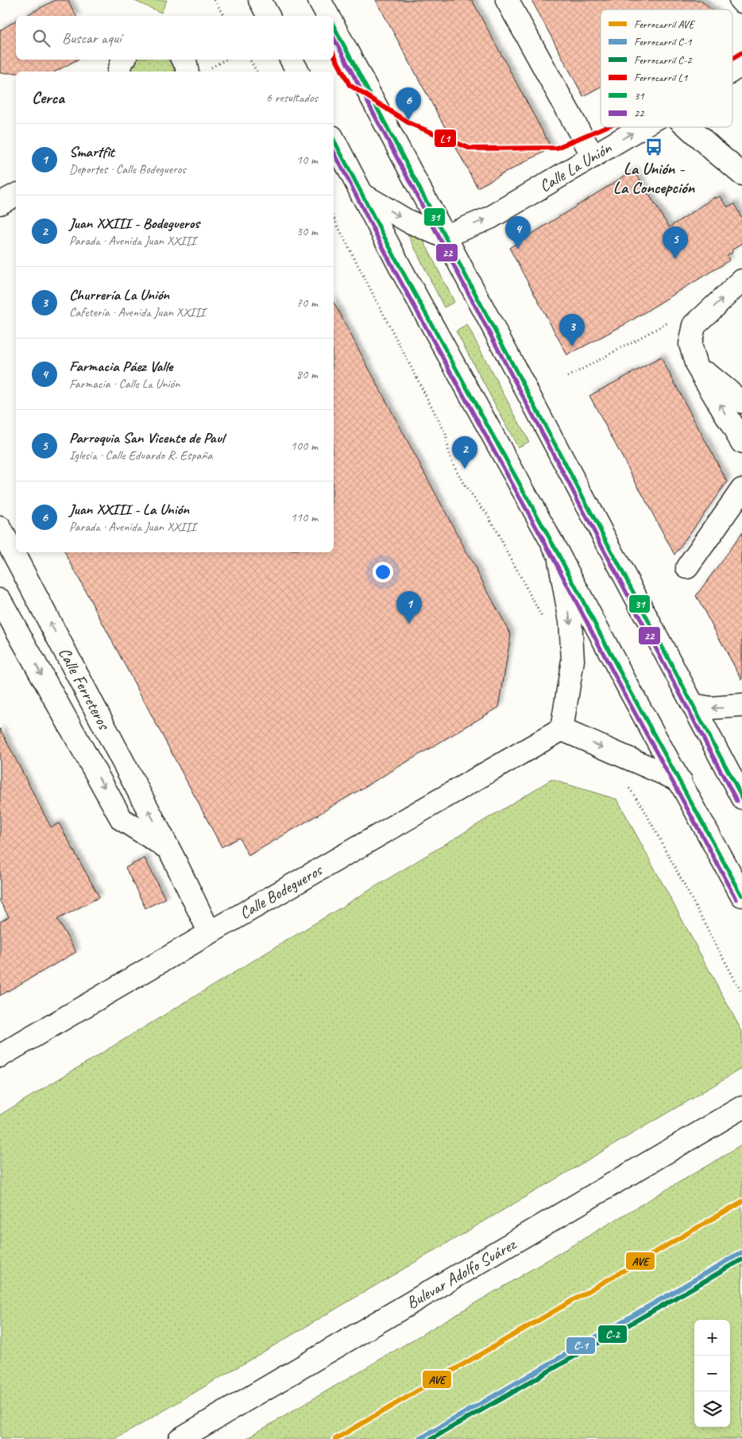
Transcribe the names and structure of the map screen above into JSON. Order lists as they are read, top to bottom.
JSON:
{
  "streets": {
    "main road": [
      "Calle La Unión",
      "Calle Ferreteros",
      "Calle Bodegueros",
      "Bulevar Adolfo Suárez"
    ]
  },
  "crossings": [
    ["Calle Ferreteros", "Calle Bodegueros"]
  ],
  "one_way": ["Calle La Unión"],
  "places": {
    "bus stop": ["La Unión - La Concepción"]
  },
  "lines": [
    "transit line 31",
    "transit line 22",
    "rail line L1",
    "rail line AVE",
    "rail line C-1",
    "rail line C-2"
  ],
  "legend": [
    "Ferrocarril AVE",
    "Ferrocarril C-1",
    "Ferrocarril C-2",
    "Ferrocarril L1",
    "31",
    "22"
  ],
  "page": {
    "search": "Buscar aquí",
    "heading": ["Cerca", "6 resultados"],
    "pins": [
      "6",
      "4",
      "5",
      "3",
      "2",
      "1"
    ],
    "list": [
      {
        "mark": "1",
        "name": "Smartfit",
        "note": "Deportes · Calle Bodegueros",
        "value": "10 m"
      },
      {
        "mark": "2",
        "name": "Juan XXIII - Bodegueros",
        "note": "Parada · Avenida Juan XXIII",
        "value": "30 m"
      },
      {
        "mark": "3",
        "name": "Churrería La Unión",
        "note": "Cafetería · Avenida Juan XXIII",
        "value": "70 m"
      },
      {
        "mark": "4",
        "name": "Farmacia Páez Valle",
        "note": "Farmacia · Calle La Unión",
        "value": "80 m"
      },
      {
        "mark": "5",
        "name": "Parroquia San Vicente de Paul",
        "note": "Iglesia · Calle Eduardo R. España",
        "value": "100 m"
      },
      {
        "mark": "6",
        "name": "Juan XXIII - La Unión",
        "note": "Parada · Avenida Juan XXIII",
        "value": "110 m"
      }
    ],
    "map_buttons": ["+", "−"]
  }
}
